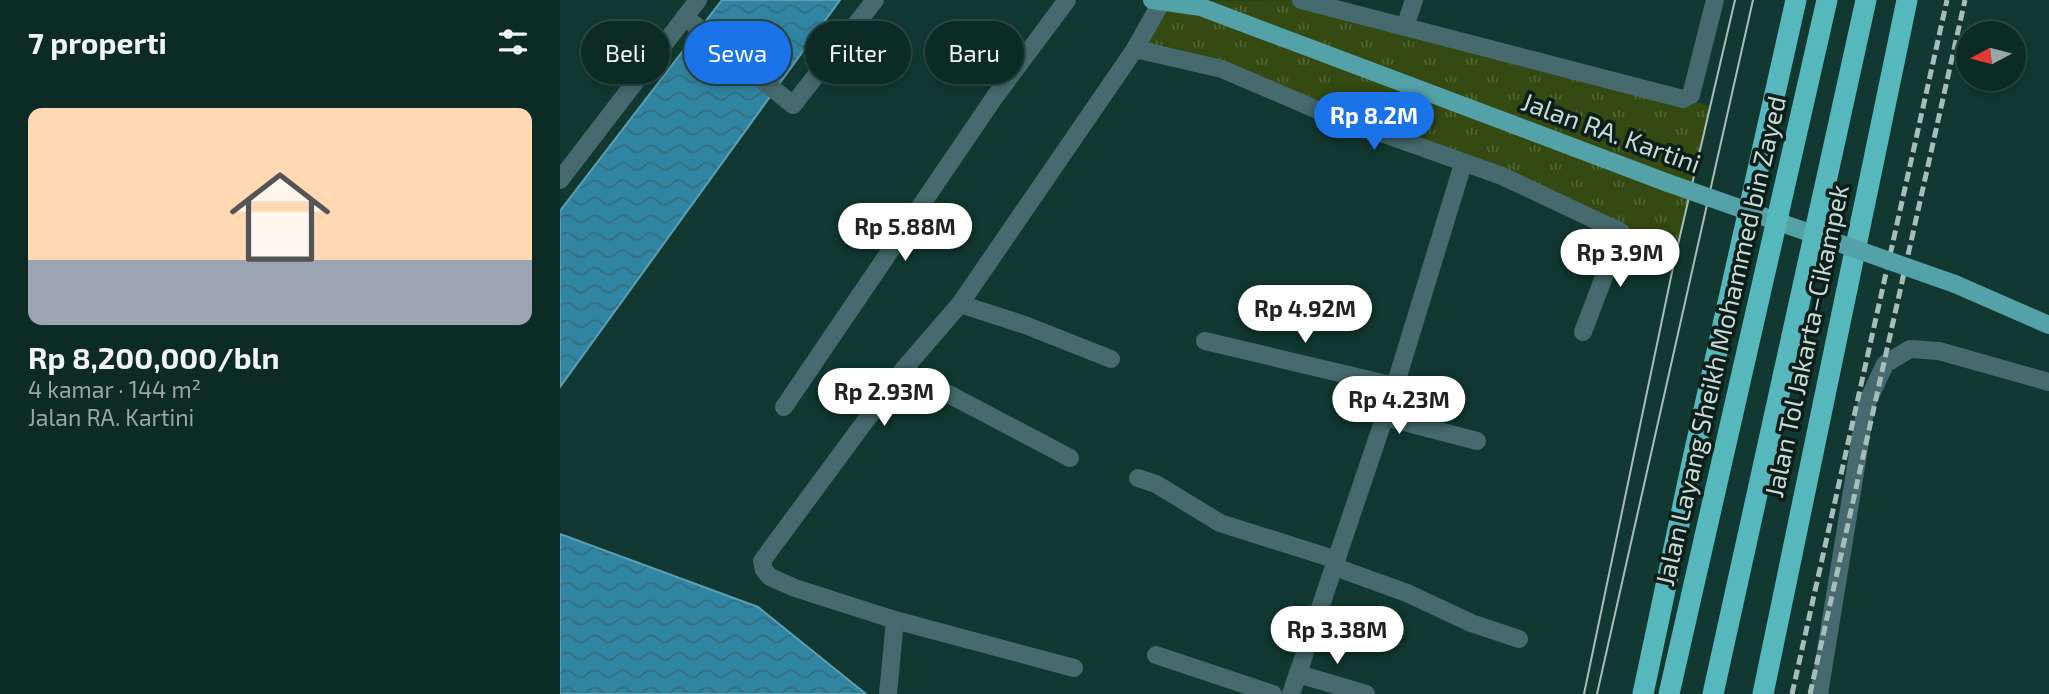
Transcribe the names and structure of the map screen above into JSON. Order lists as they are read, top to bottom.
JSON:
{
  "streets": {
    "highway": ["Jalan Layang Sheikh Mohammed bin Zayed", "Jalan Tol Jakarta–Cikampek"],
    "main road": ["Jalan RA. Kartini"]
  },
  "north": "left",
  "page": {
    "heading": "7 properti",
    "chip": [
      "Beli",
      "Sewa",
      "Filter",
      "Baru"
    ],
    "list": [
      {
        "name": "Rp 8,200,000/bln",
        "note": "4 kamar · 144 m² · Jalan RA. Kartini"
      }
    ],
    "price": [
      "Rp 8.2M",
      "Rp 5.88M",
      "Rp 3.9M",
      "Rp 4.92M",
      "Rp 2.93M",
      "Rp 4.23M",
      "Rp 3.38M"
    ]
  }
}
